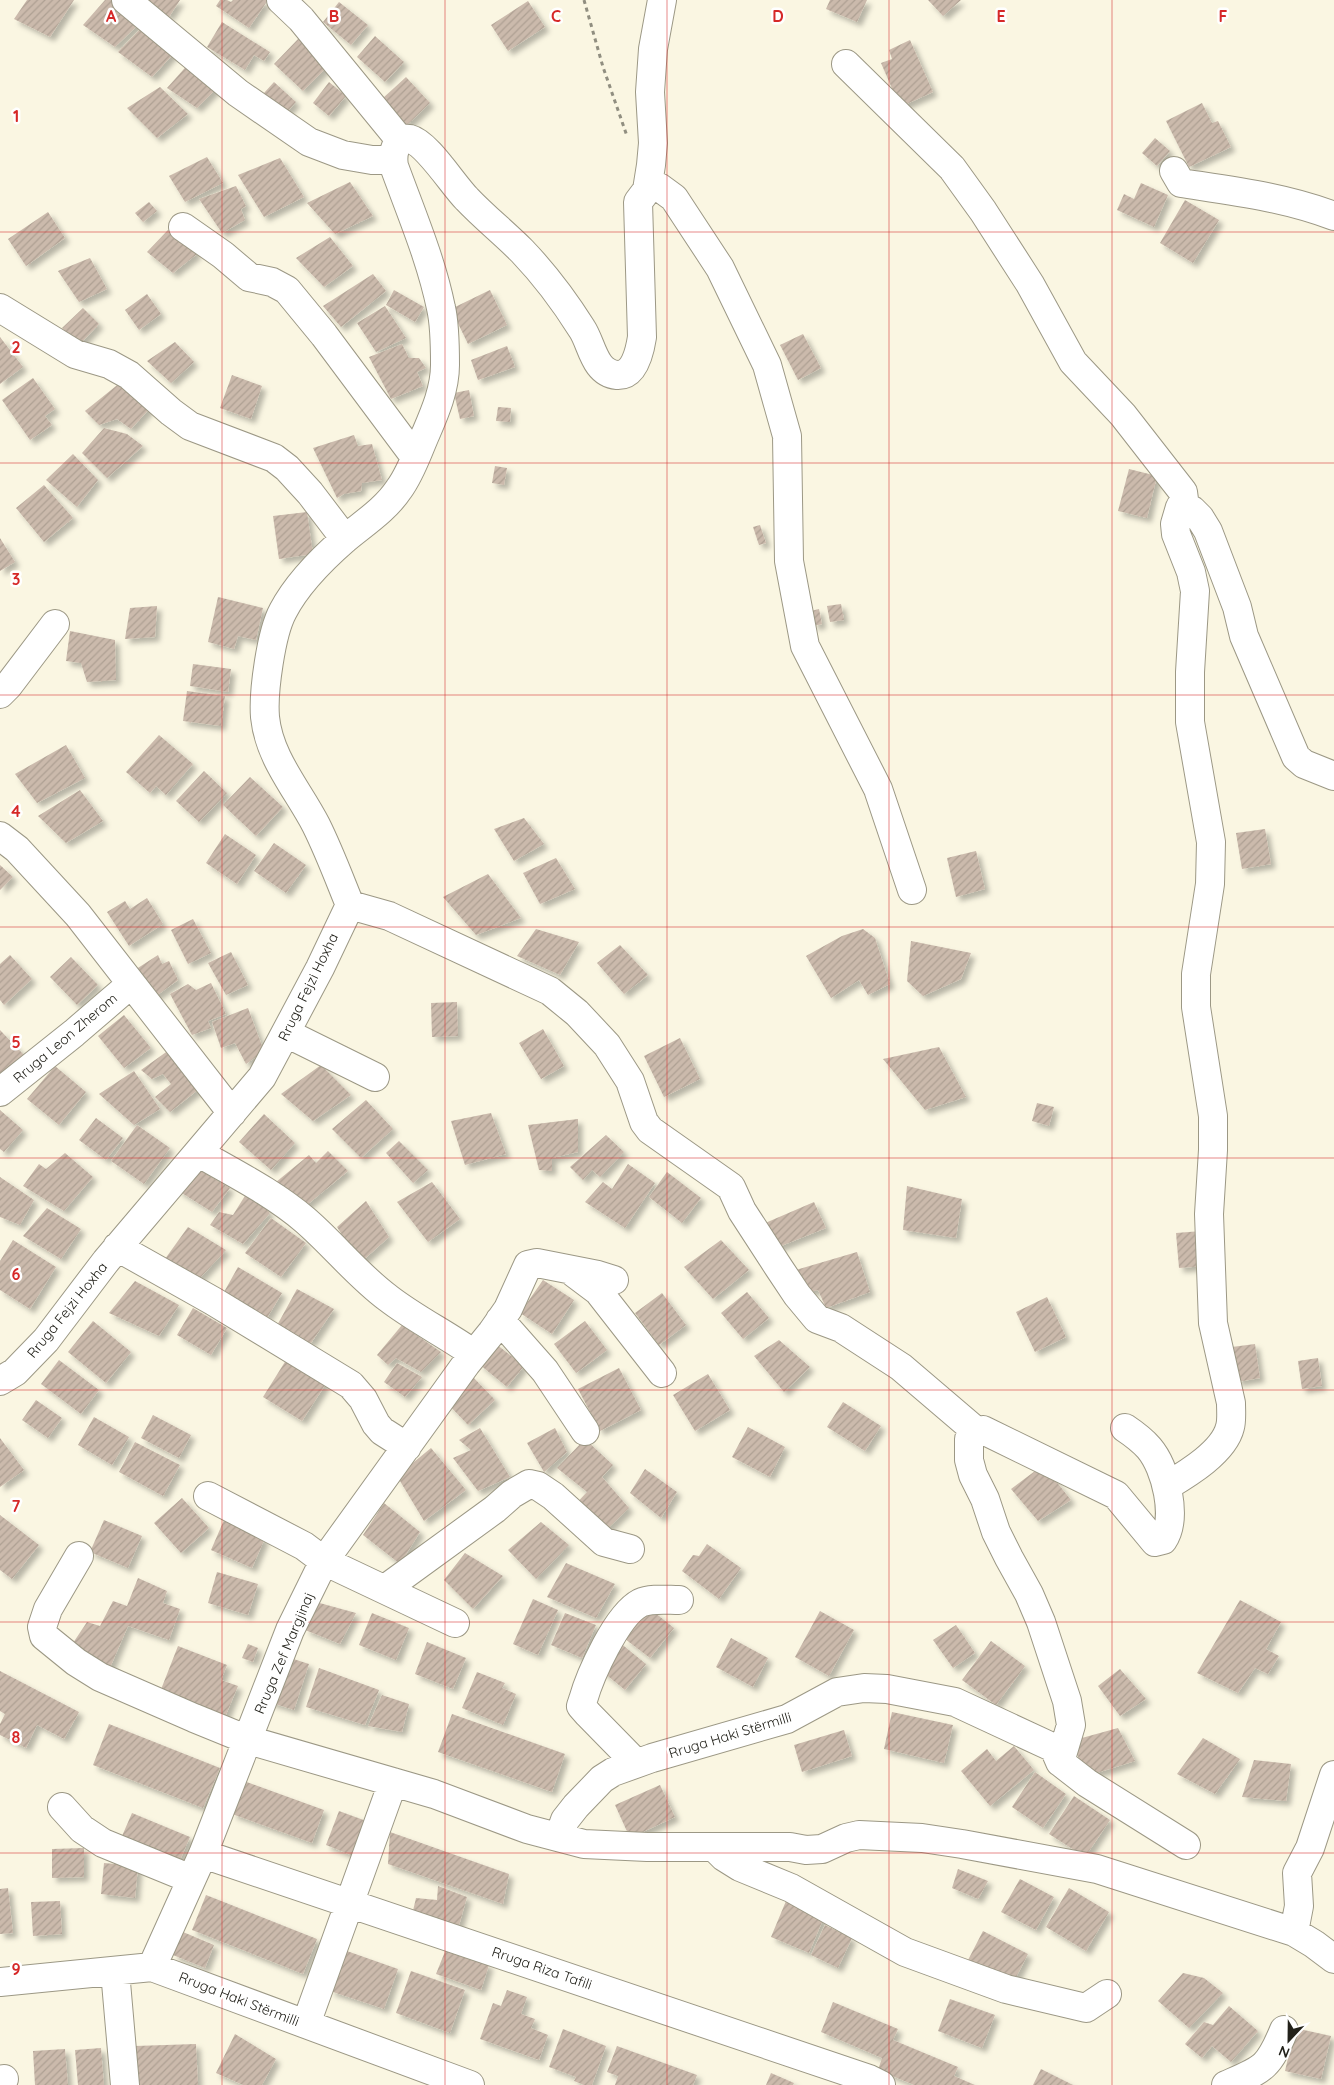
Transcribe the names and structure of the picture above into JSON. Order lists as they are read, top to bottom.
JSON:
{
  "streets": {
    "street": [
      "Rruga Fejzi Hoxha",
      "Rruga Leon Zherom",
      "Rruga Zef Margjinaj",
      "Rruga Haki Stërmilli",
      "Rruga Riza Tafili"
    ]
  },
  "crossings": [
    ["Rruga Zef Margjinaj", "Rruga Haki Stërmilli"],
    ["Rruga Zef Margjinaj", "Rruga Riza Tafili"]
  ],
  "north": "bottom",
  "grid": {
    "columns": [
      "A",
      "B",
      "C",
      "D",
      "E",
      "F"
    ],
    "rows": [
      "1",
      "2",
      "3",
      "4",
      "5",
      "6",
      "7",
      "8",
      "9"
    ]
  }
}
